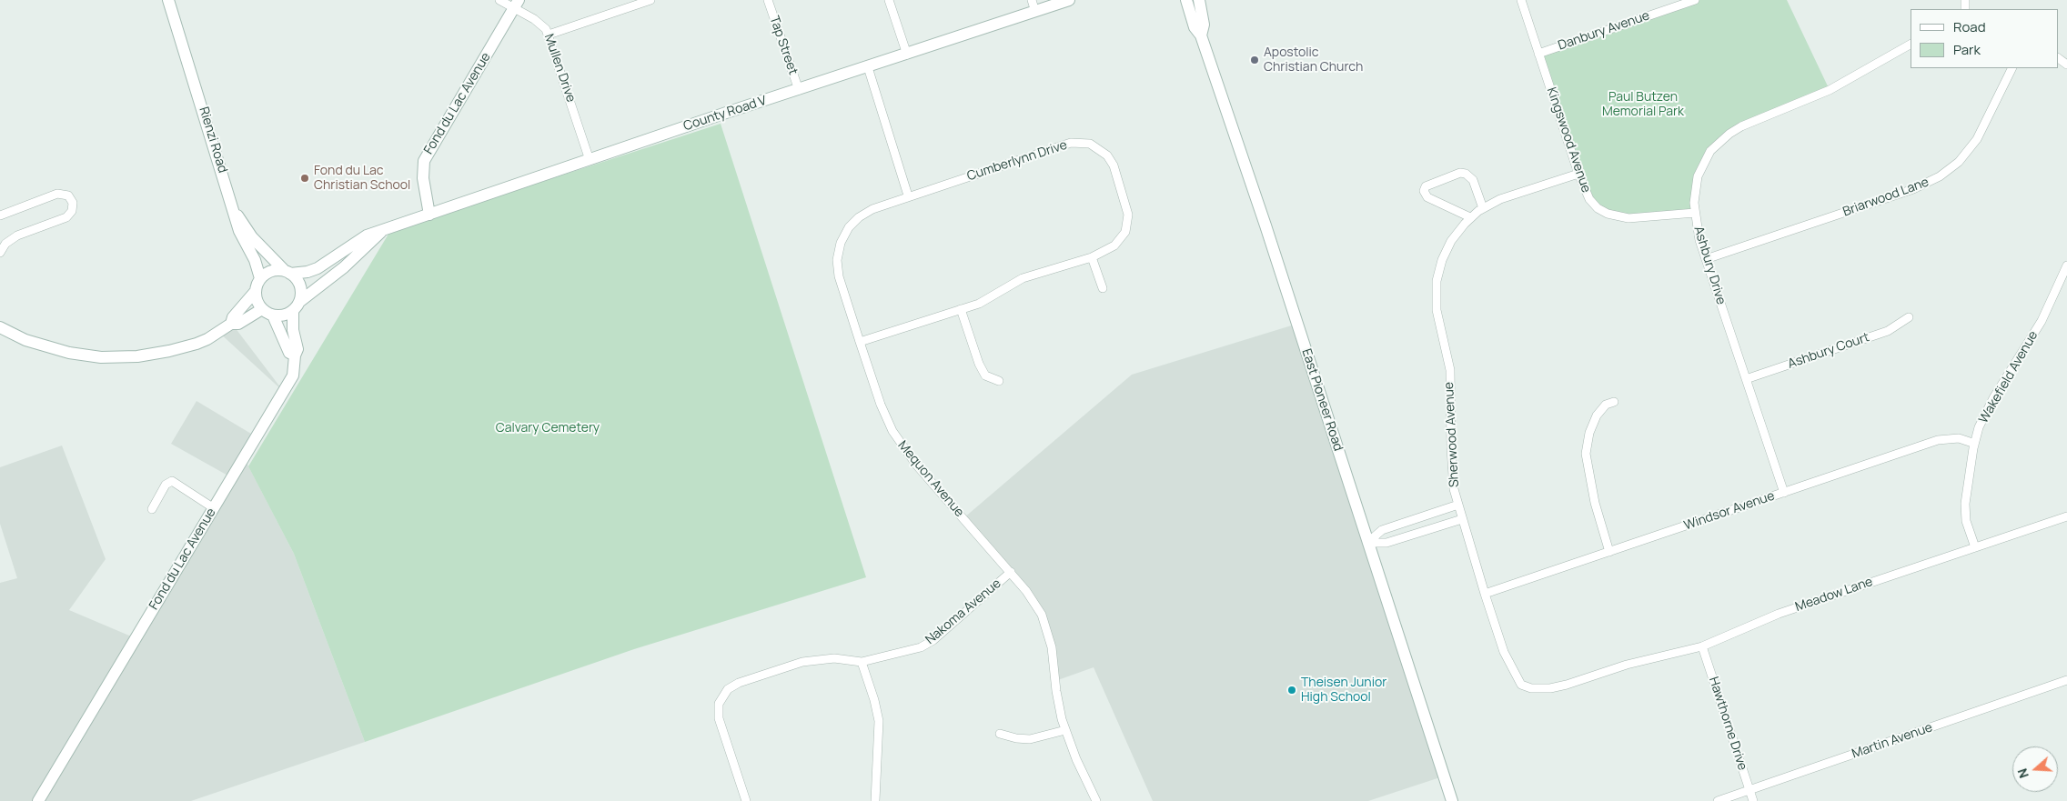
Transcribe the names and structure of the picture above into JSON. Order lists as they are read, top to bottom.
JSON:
{
  "streets": {
    "main road": [
      "Fond du Lac Avenue",
      "County Road V",
      "Rienzi Road",
      "East Pioneer Road"
    ],
    "street": [
      "Danbury Avenue",
      "Tap Street",
      "Mullen Drive",
      "Kingswood Avenue",
      "Cumberlynn Drive",
      "Briarwood Lane",
      "Ashbury Drive",
      "Ashbury Court",
      "Wakefield Avenue",
      "Sherwood Avenue",
      "Mequon Avenue",
      "Windsor Avenue",
      "Meadow Lane",
      "Nakoma Avenue",
      "Hawthorne Drive",
      "Martin Avenue"
    ]
  },
  "crossings": [
    ["Danbury Avenue", "Kingswood Avenue"],
    ["Tap Street", "County Road V"],
    ["Mullen Drive", "Fond du Lac Avenue"],
    ["Mullen Drive", "County Road V"],
    ["Fond du Lac Avenue", "County Road V"],
    ["Fond du Lac Avenue", "Rienzi Road"],
    ["Kingswood Avenue", "Ashbury Drive"],
    ["Kingswood Avenue", "Sherwood Avenue"],
    ["Cumberlynn Drive", "Mequon Avenue"],
    ["Briarwood Lane", "Ashbury Drive"],
    ["Ashbury Drive", "Ashbury Court"],
    ["Ashbury Drive", "Windsor Avenue"],
    ["Wakefield Avenue", "Windsor Avenue"],
    ["Wakefield Avenue", "Meadow Lane"],
    ["Sherwood Avenue", "Windsor Avenue"],
    ["Sherwood Avenue", "Meadow Lane"],
    ["Mequon Avenue", "Nakoma Avenue"],
    ["Meadow Lane", "Hawthorne Drive"],
    ["Hawthorne Drive", "Martin Avenue"]
  ],
  "parks": ["Paul Butzen Memorial Park", "Calvary Cemetery"],
  "places": ["Apostolic Christian Church", "Fond du Lac Christian School", "Theisen Junior High School"],
  "legend": ["Road", "Park"],
  "north": "left"
}
